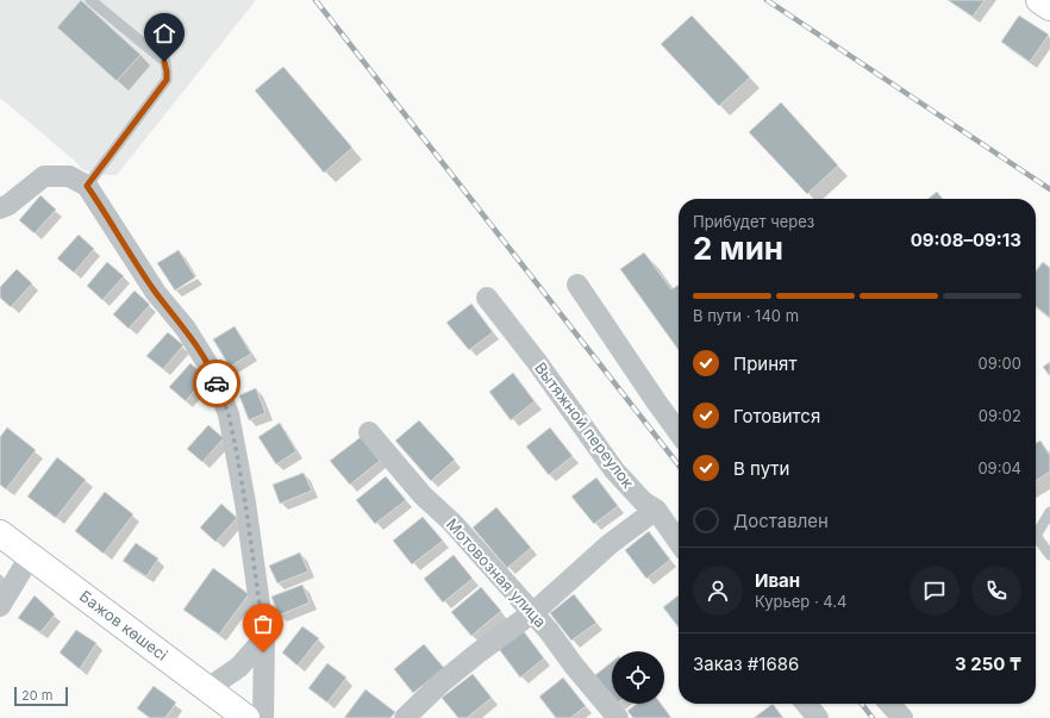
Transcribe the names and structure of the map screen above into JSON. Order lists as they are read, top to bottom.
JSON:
{
  "streets": {
    "main road": ["Бажов көшесі"],
    "street": ["Вытяжной переулок", "Мотовозная улица"]
  },
  "scale_bar": "20 m",
  "page": {
    "heading": ["2 мин", "Прибудет через", "09:08–09:13"],
    "panel": [
      "Иван",
      "Курьер · 4.4",
      "Заказ #1686",
      "3 250 ₸"
    ],
    "bar": "В пути · 140 m",
    "list": [
      ["Принят", "09:00"],
      ["Готовится", "09:02"],
      ["В пути", "09:04"],
      "Доставлен"
    ],
    "scale": "20 m"
  }
}
